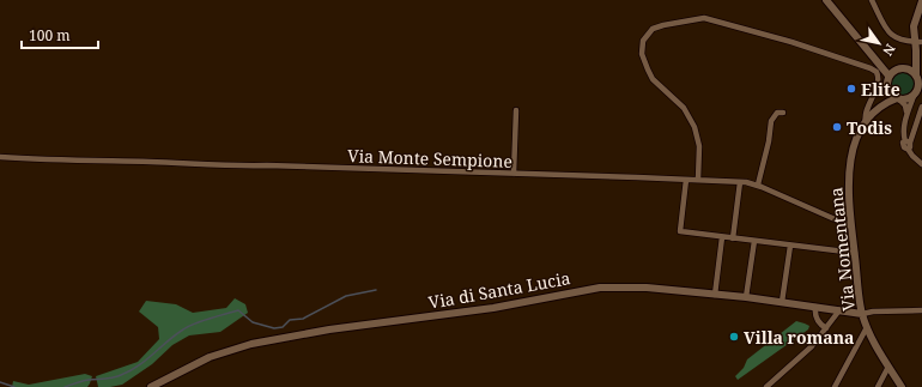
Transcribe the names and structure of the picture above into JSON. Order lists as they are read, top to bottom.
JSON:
{
  "streets": {
    "street": ["Via Monte Sempione", "Via Nomentana", "Via di Santa Lucia"]
  },
  "crossings": [
    ["Via Monte Sempione", "Via Nomentana"],
    ["Via Nomentana", "Via di Santa Lucia"]
  ],
  "places": ["Elite", "Todis", "Villa romana"],
  "scale_bar": "100 m",
  "north": "bottom right"
}
